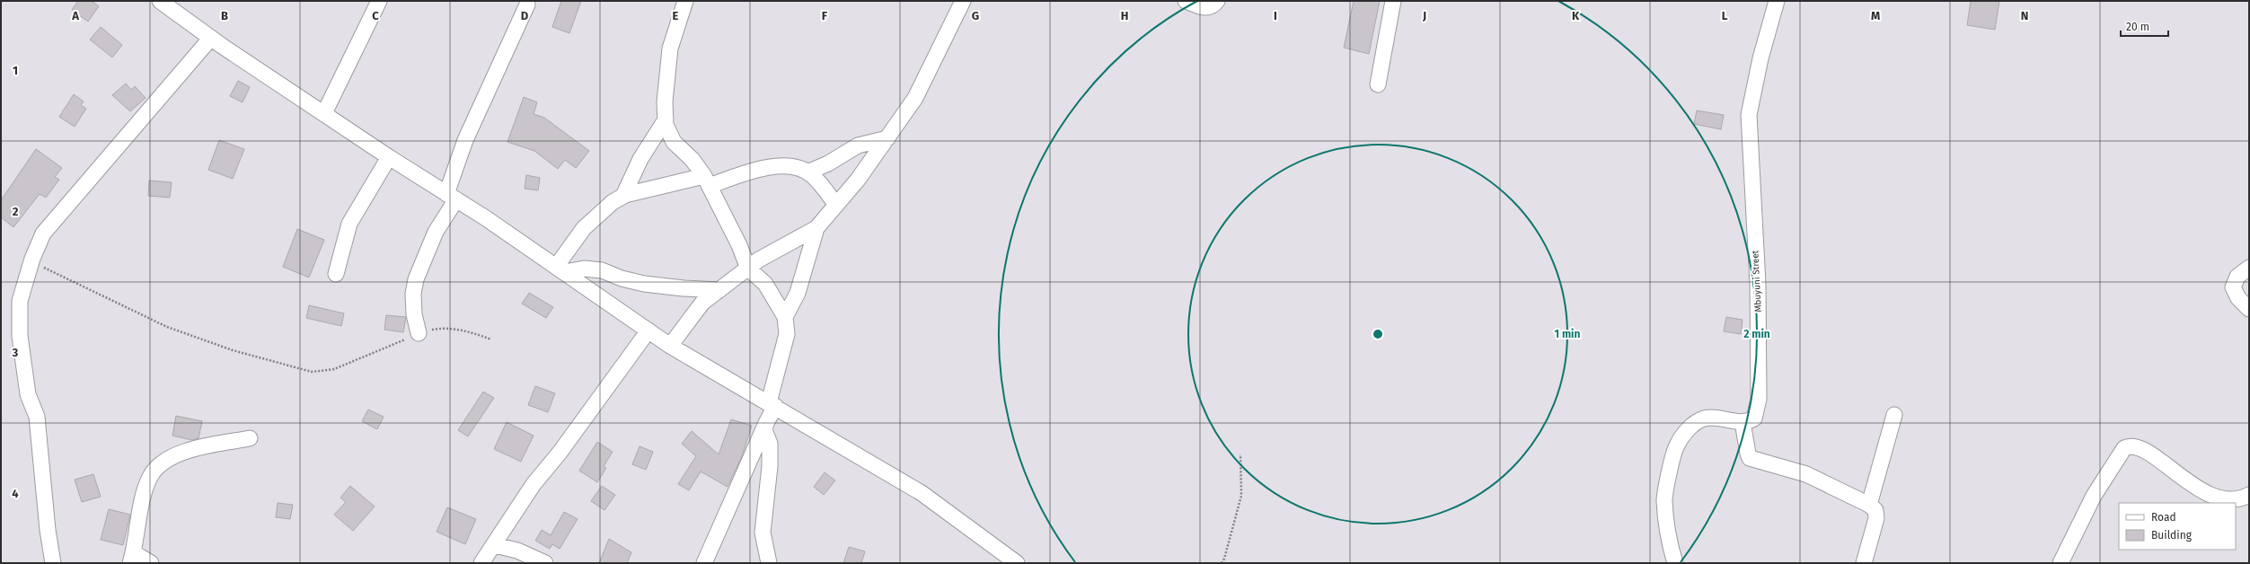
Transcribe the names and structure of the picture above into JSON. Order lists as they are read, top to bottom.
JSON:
{
  "streets": {
    "street": ["Mbuyuni Street"]
  },
  "legend": ["Road", "Building"],
  "scale_bar": "20 m",
  "grid": {
    "columns": [
      "A",
      "B",
      "C",
      "D",
      "E",
      "F",
      "G",
      "H",
      "I",
      "J",
      "K",
      "L",
      "M",
      "N"
    ],
    "rows": [
      "1",
      "2",
      "3",
      "4"
    ]
  },
  "rings": ["1 min", "2 min"]
}
